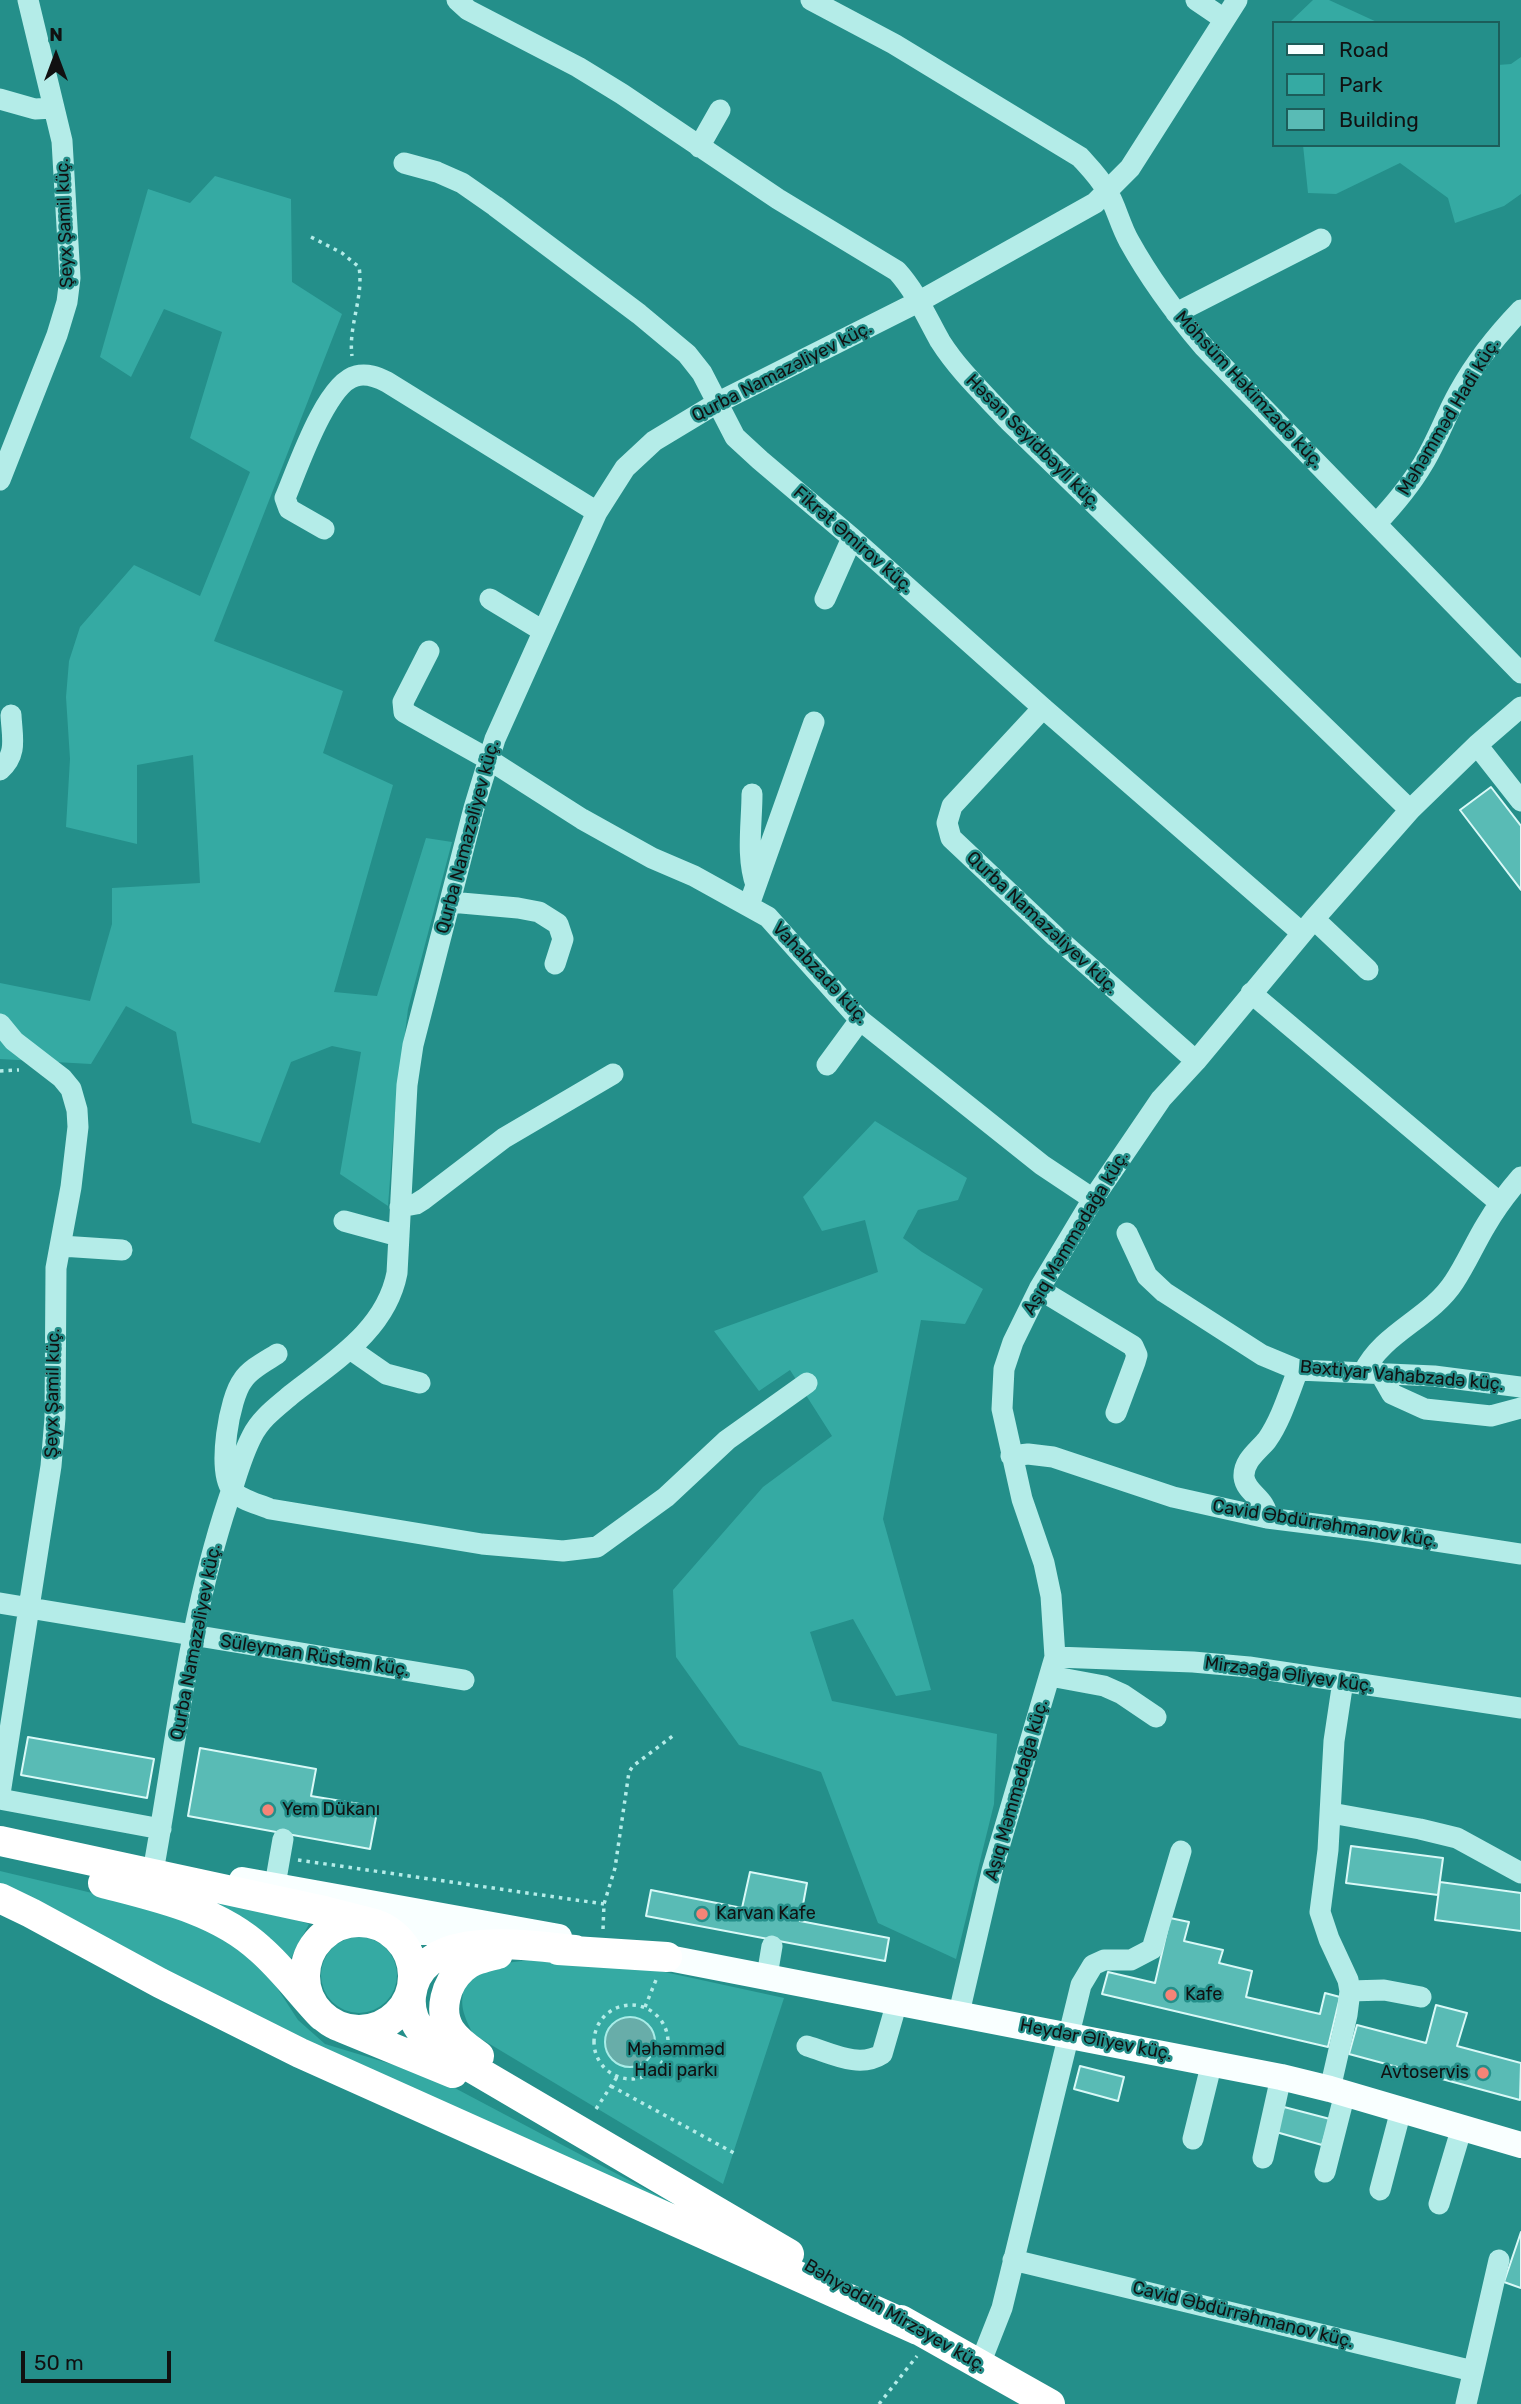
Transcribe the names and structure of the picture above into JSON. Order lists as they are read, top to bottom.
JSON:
{
  "streets": {
    "highway": ["Bəhyəddin Mirzəyev küç."],
    "main road": ["Heydər Əliyev küç."],
    "street": [
      "Şeyx Şamil küç.",
      "Qurba Namazəliyev küç.",
      "Möhsüm Həkimzadə küç.",
      "Məhəmməd Hadi küç.",
      "Həsən Seyidbəyli küç.",
      "Fikrət Əmirov küç.",
      "Vahabzadə küç.",
      "Aşıq Məmmədağa küç.",
      "Bəxtiyar Vahabzadə küç.",
      "Cavid Əbdürrəhmanov küç.",
      "Süleyman Rüstəm küç.",
      "Mirzəağa Əliyev küç."
    ]
  },
  "crossings": [
    ["Şeyx Şamil küç.", "Süleyman Rüstəm küç."],
    ["Qurba Namazəliyev küç.", "Möhsüm Həkimzadə küç."],
    ["Qurba Namazəliyev küç.", "Həsən Seyidbəyli küç."],
    ["Qurba Namazəliyev küç.", "Fikrət Əmirov küç."],
    ["Qurba Namazəliyev küç.", "Vahabzadə küç."],
    ["Qurba Namazəliyev küç.", "Aşıq Məmmədağa küç."],
    ["Qurba Namazəliyev küç.", "Süleyman Rüstəm küç."],
    ["Möhsüm Həkimzadə küç.", "Məhəmməd Hadi küç."],
    ["Həsən Seyidbəyli küç.", "Aşıq Məmmədağa küç."],
    ["Fikrət Əmirov küç.", "Aşıq Məmmədağa küç."],
    ["Vahabzadə küç.", "Aşıq Məmmədağa küç."],
    ["Aşıq Məmmədağa küç.", "Cavid Əbdürrəhmanov küç."],
    ["Aşıq Məmmədağa küç.", "Mirzəağa Əliyev küç."],
    ["Aşıq Məmmədağa küç.", "Heydər Əliyev küç."]
  ],
  "parks": ["Məhəmməd Hadi parkı"],
  "places": [
    "Yem Dükanı",
    "Karvan Kafe",
    "Kafe",
    "Avtoservis"
  ],
  "legend": ["Road", "Park", "Building"],
  "scale_bar": "50 m",
  "north": "top"
}
